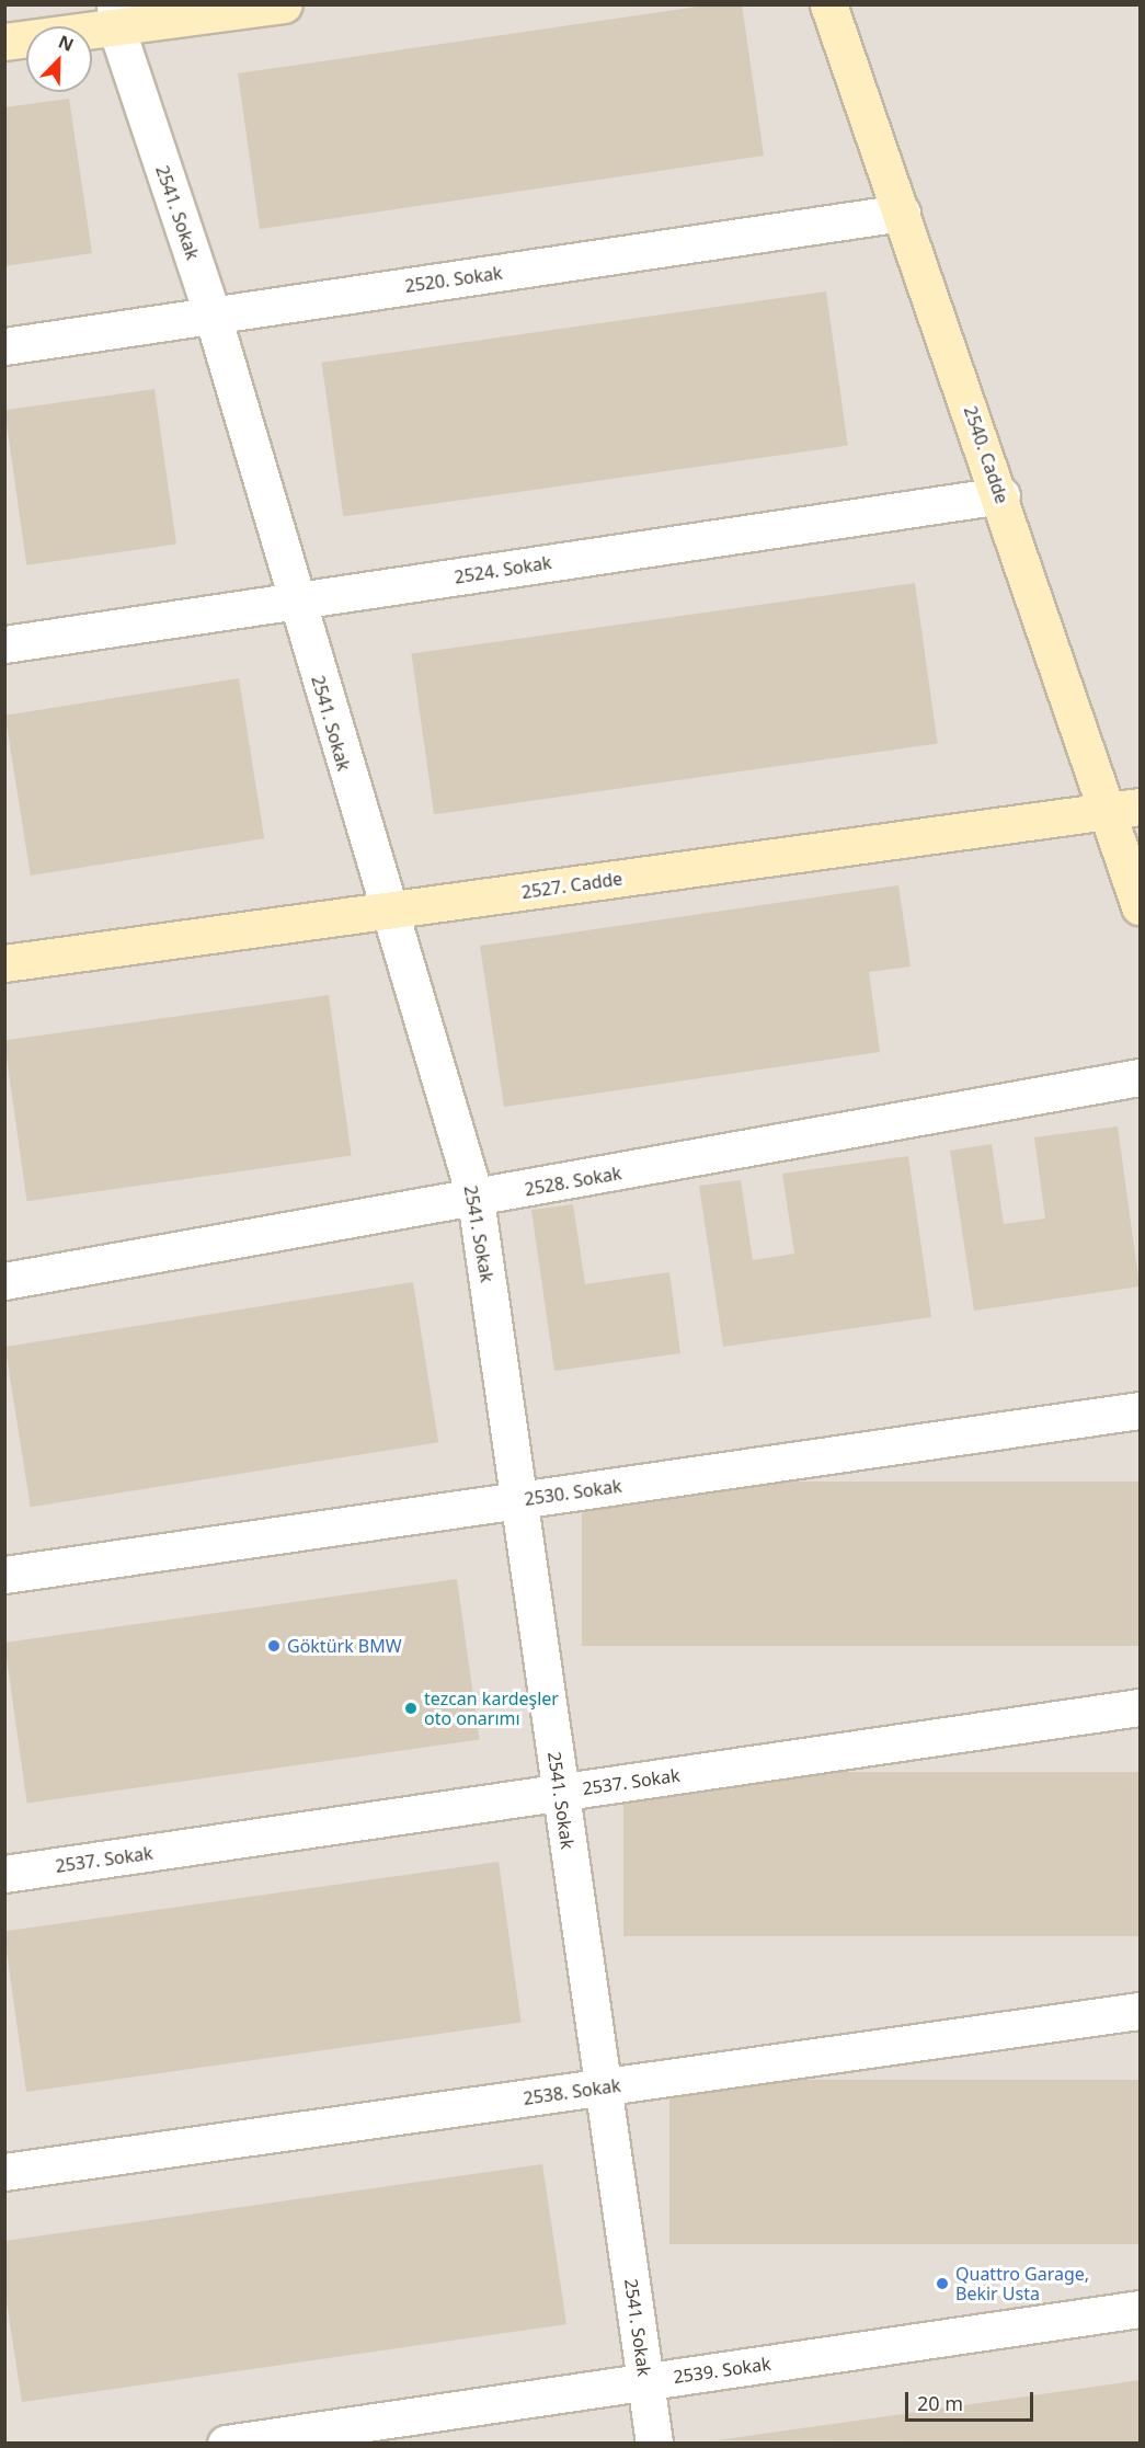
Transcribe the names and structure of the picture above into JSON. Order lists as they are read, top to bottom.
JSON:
{
  "streets": {
    "street": [
      "2541. Sokak",
      "2520. Sokak",
      "2540. Cadde",
      "2524. Sokak",
      "2527. Cadde",
      "2528. Sokak",
      "2530. Sokak",
      "2537. Sokak",
      "2538. Sokak",
      "2539. Sokak"
    ]
  },
  "crossings": [
    ["2541. Sokak", "2520. Sokak"],
    ["2541. Sokak", "2524. Sokak"],
    ["2541. Sokak", "2527. Cadde"],
    ["2541. Sokak", "2528. Sokak"],
    ["2541. Sokak", "2530. Sokak"],
    ["2541. Sokak", "2537. Sokak"],
    ["2541. Sokak", "2538. Sokak"],
    ["2541. Sokak", "2539. Sokak"],
    ["2520. Sokak", "2540. Cadde"],
    ["2540. Cadde", "2524. Sokak"],
    ["2540. Cadde", "2527. Cadde"]
  ],
  "places": ["Göktürk BMW", "tezcan kardeşler oto onarımı", "Quattro Garage, Bekir Usta"],
  "scale_bar": "20 m",
  "north": "top right"
}
